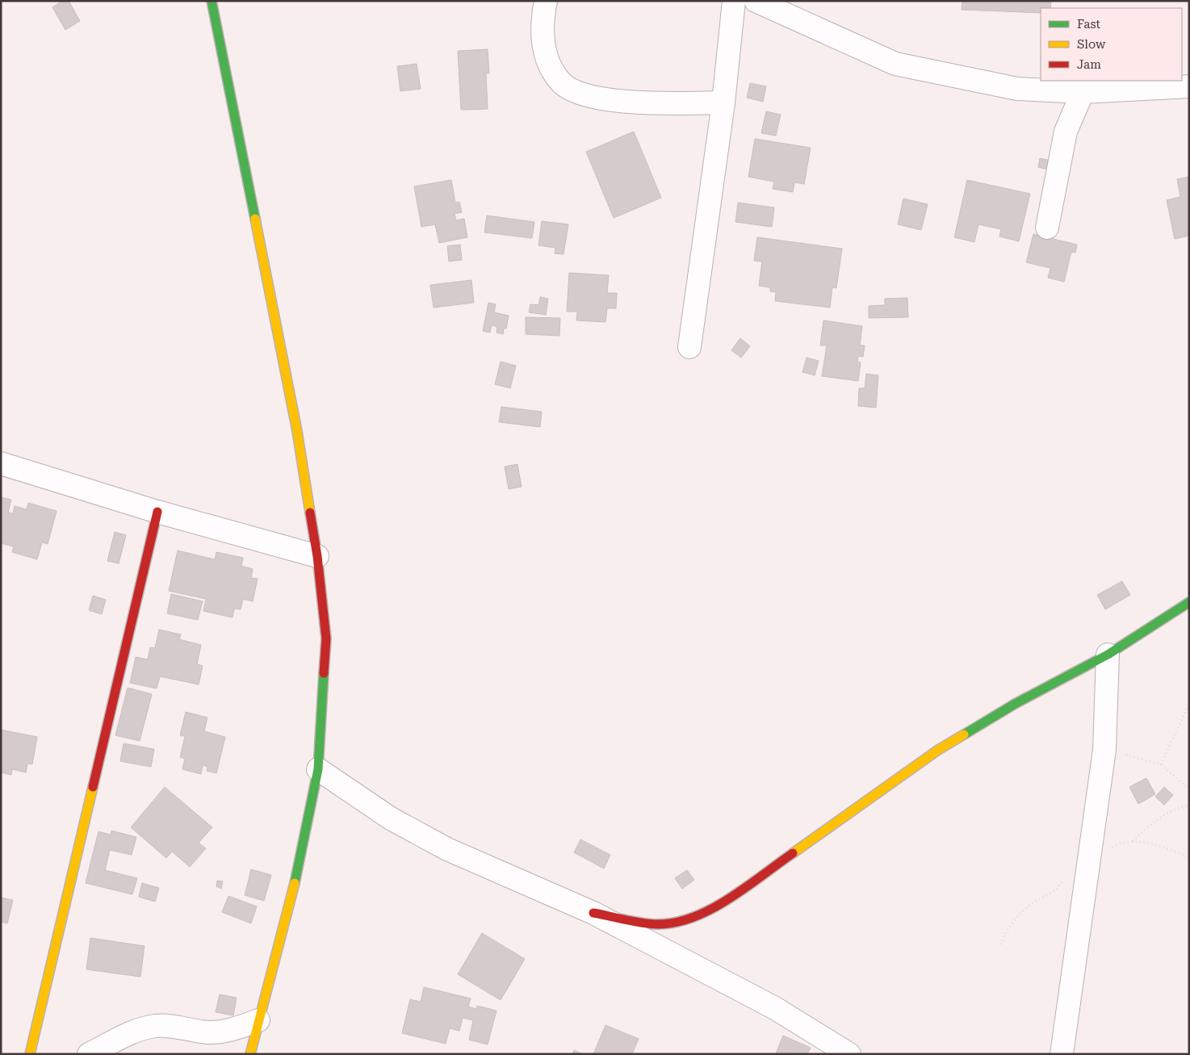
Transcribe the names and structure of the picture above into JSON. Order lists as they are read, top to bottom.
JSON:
{
  "legend": ["Fast", "Slow", "Jam"]
}
